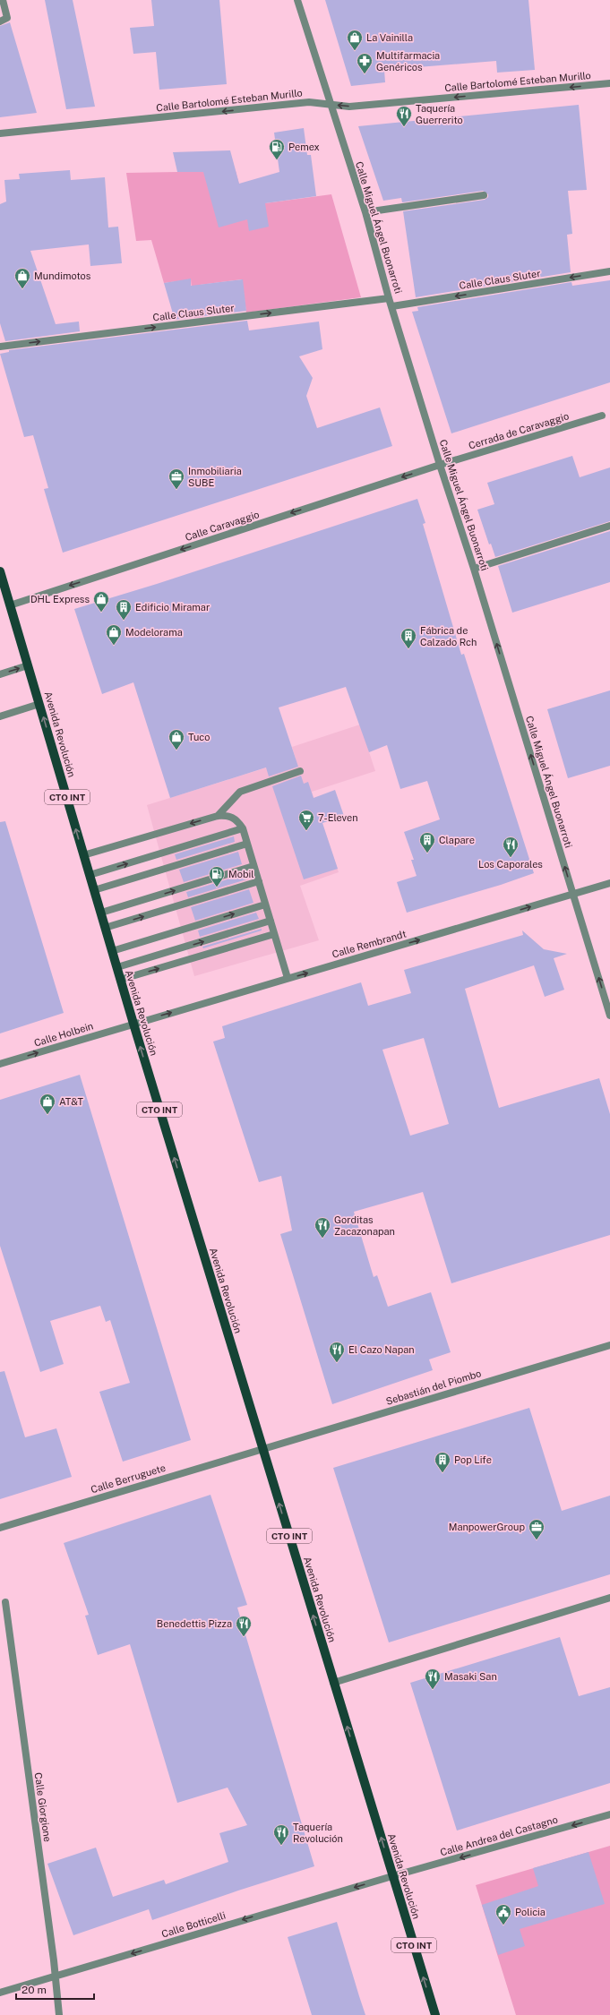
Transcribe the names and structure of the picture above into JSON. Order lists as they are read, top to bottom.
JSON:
{
  "streets": {
    "main road": ["Avenida Revolución", "CTO INT"],
    "street": [
      "Calle Bartolomé Esteban Murillo",
      "Calle Miguel Ángel Buonarroti",
      "Calle Claus Sluter",
      "Cerrada de Caravaggio",
      "Calle Caravaggio",
      "Calle Rembrandt",
      "Calle Holbein",
      "Sebastián del Piombo",
      "Calle Berruguete",
      "Calle Giorgione",
      "Calle Andrea del Castagno",
      "Calle Botticelli"
    ]
  },
  "crossings": [
    ["Calle Bartolomé Esteban Murillo", "Calle Miguel Ángel Buonarroti"],
    ["Calle Miguel Ángel Buonarroti", "Calle Claus Sluter"],
    ["Calle Miguel Ángel Buonarroti", "Cerrada de Caravaggio"],
    ["Calle Miguel Ángel Buonarroti", "Calle Caravaggio"],
    ["Calle Miguel Ángel Buonarroti", "Calle Rembrandt"],
    ["Cerrada de Caravaggio", "Calle Caravaggio"],
    ["Calle Caravaggio", "Avenida Revolución"],
    ["Avenida Revolución", "Calle Rembrandt"],
    ["Avenida Revolución", "Calle Holbein"],
    ["Avenida Revolución", "Sebastián del Piombo"],
    ["Avenida Revolución", "Calle Berruguete"],
    ["Avenida Revolución", "Calle Andrea del Castagno"],
    ["Avenida Revolución", "Calle Botticelli"],
    ["Calle Rembrandt", "Calle Holbein"],
    ["Sebastián del Piombo", "Calle Berruguete"],
    ["Calle Giorgione", "Calle Botticelli"],
    ["Calle Andrea del Castagno", "Calle Botticelli"]
  ],
  "one_way": [
    "Calle Bartolomé Esteban Murillo",
    "Calle Miguel Ángel Buonarroti",
    "Calle Caravaggio",
    "Avenida Revolución",
    "Calle Holbein",
    "Calle Andrea del Castagno",
    "Calle Botticelli"
  ],
  "places": {
    "shop": [
      "La Vainilla",
      "Mundimotos",
      "DHL Express",
      "Modelorama",
      "Tuco",
      "AT&T"
    ],
    "pharmacy": ["Multifarmacia Genéricos"],
    "restaurant": [
      "Taquería Guerrerito",
      "Los Caporales",
      "Gorditas Zacazonapan",
      "El Cazo Napan",
      "Benedettis Pizza",
      "Masaki San",
      "Taquería Revolución"
    ],
    "fuel station": ["Pemex", "Mobil"],
    "office": ["Inmobiliaria SUBE", "ManpowerGroup"],
    "building": [
      "Edificio Miramar",
      "Fábrica de Calzado Rch",
      "Clapare",
      "Pop Life"
    ],
    "supermarket": ["7-Eleven"],
    "public building": ["Policia"]
  },
  "scale_bar": "20 m"
}
